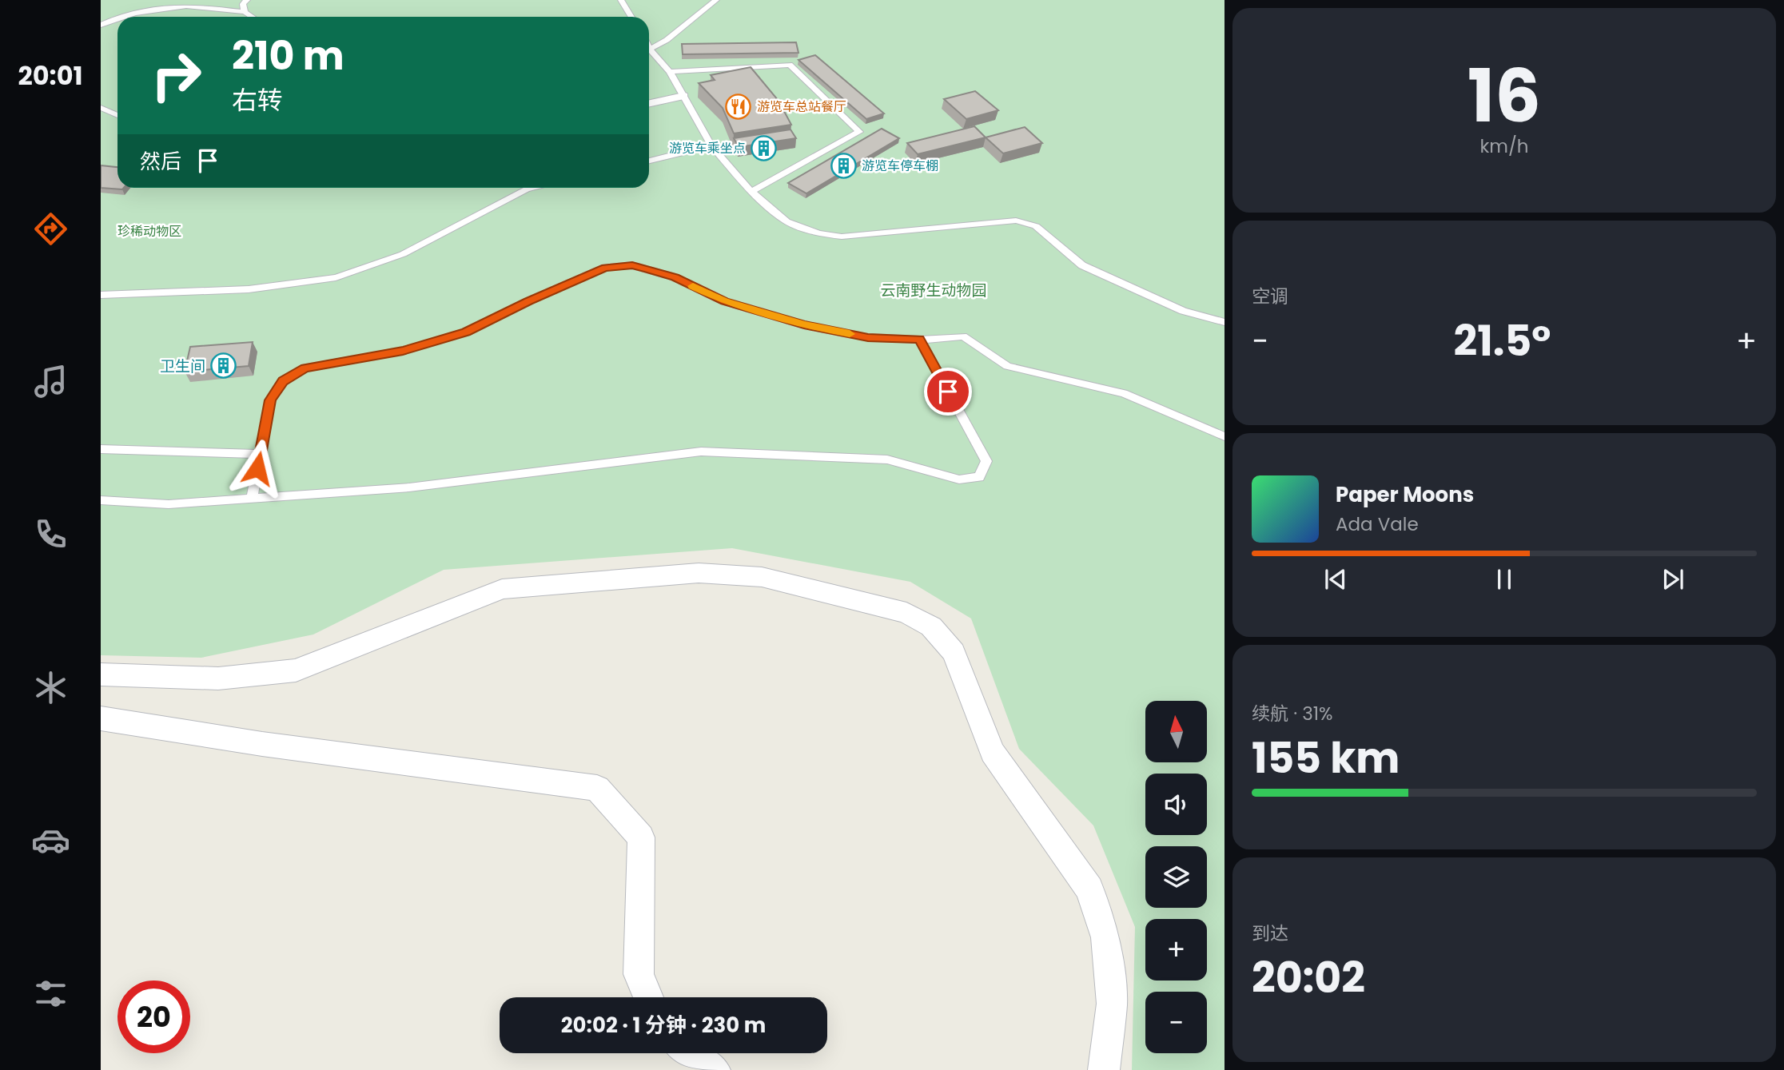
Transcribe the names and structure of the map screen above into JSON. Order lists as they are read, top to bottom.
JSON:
{
  "parks": ["珍稀动物区", "云南野生动物园"],
  "places": {
    "restaurant": ["游览车总站餐厅"],
    "building": ["游览车乘坐点", "游览车停车棚", "卫生间"]
  },
  "north": "top",
  "page": {
    "tabs": "20:01",
    "tile": [
      ["16", "km/h"],
      "空调",
      ["续航 · 31%", "155 km"],
      ["到达", "20:02"]
    ],
    "turn": ["210 m", "右转"],
    "then": "然后",
    "heat": ["−", "21.5°", "+"],
    "song": ["Paper Moons", "Ada Vale"],
    "map_buttons": ["+", "−"],
    "limit": "20",
    "trip": "20:02 · 1 分钟 · 230 m"
  }
}
